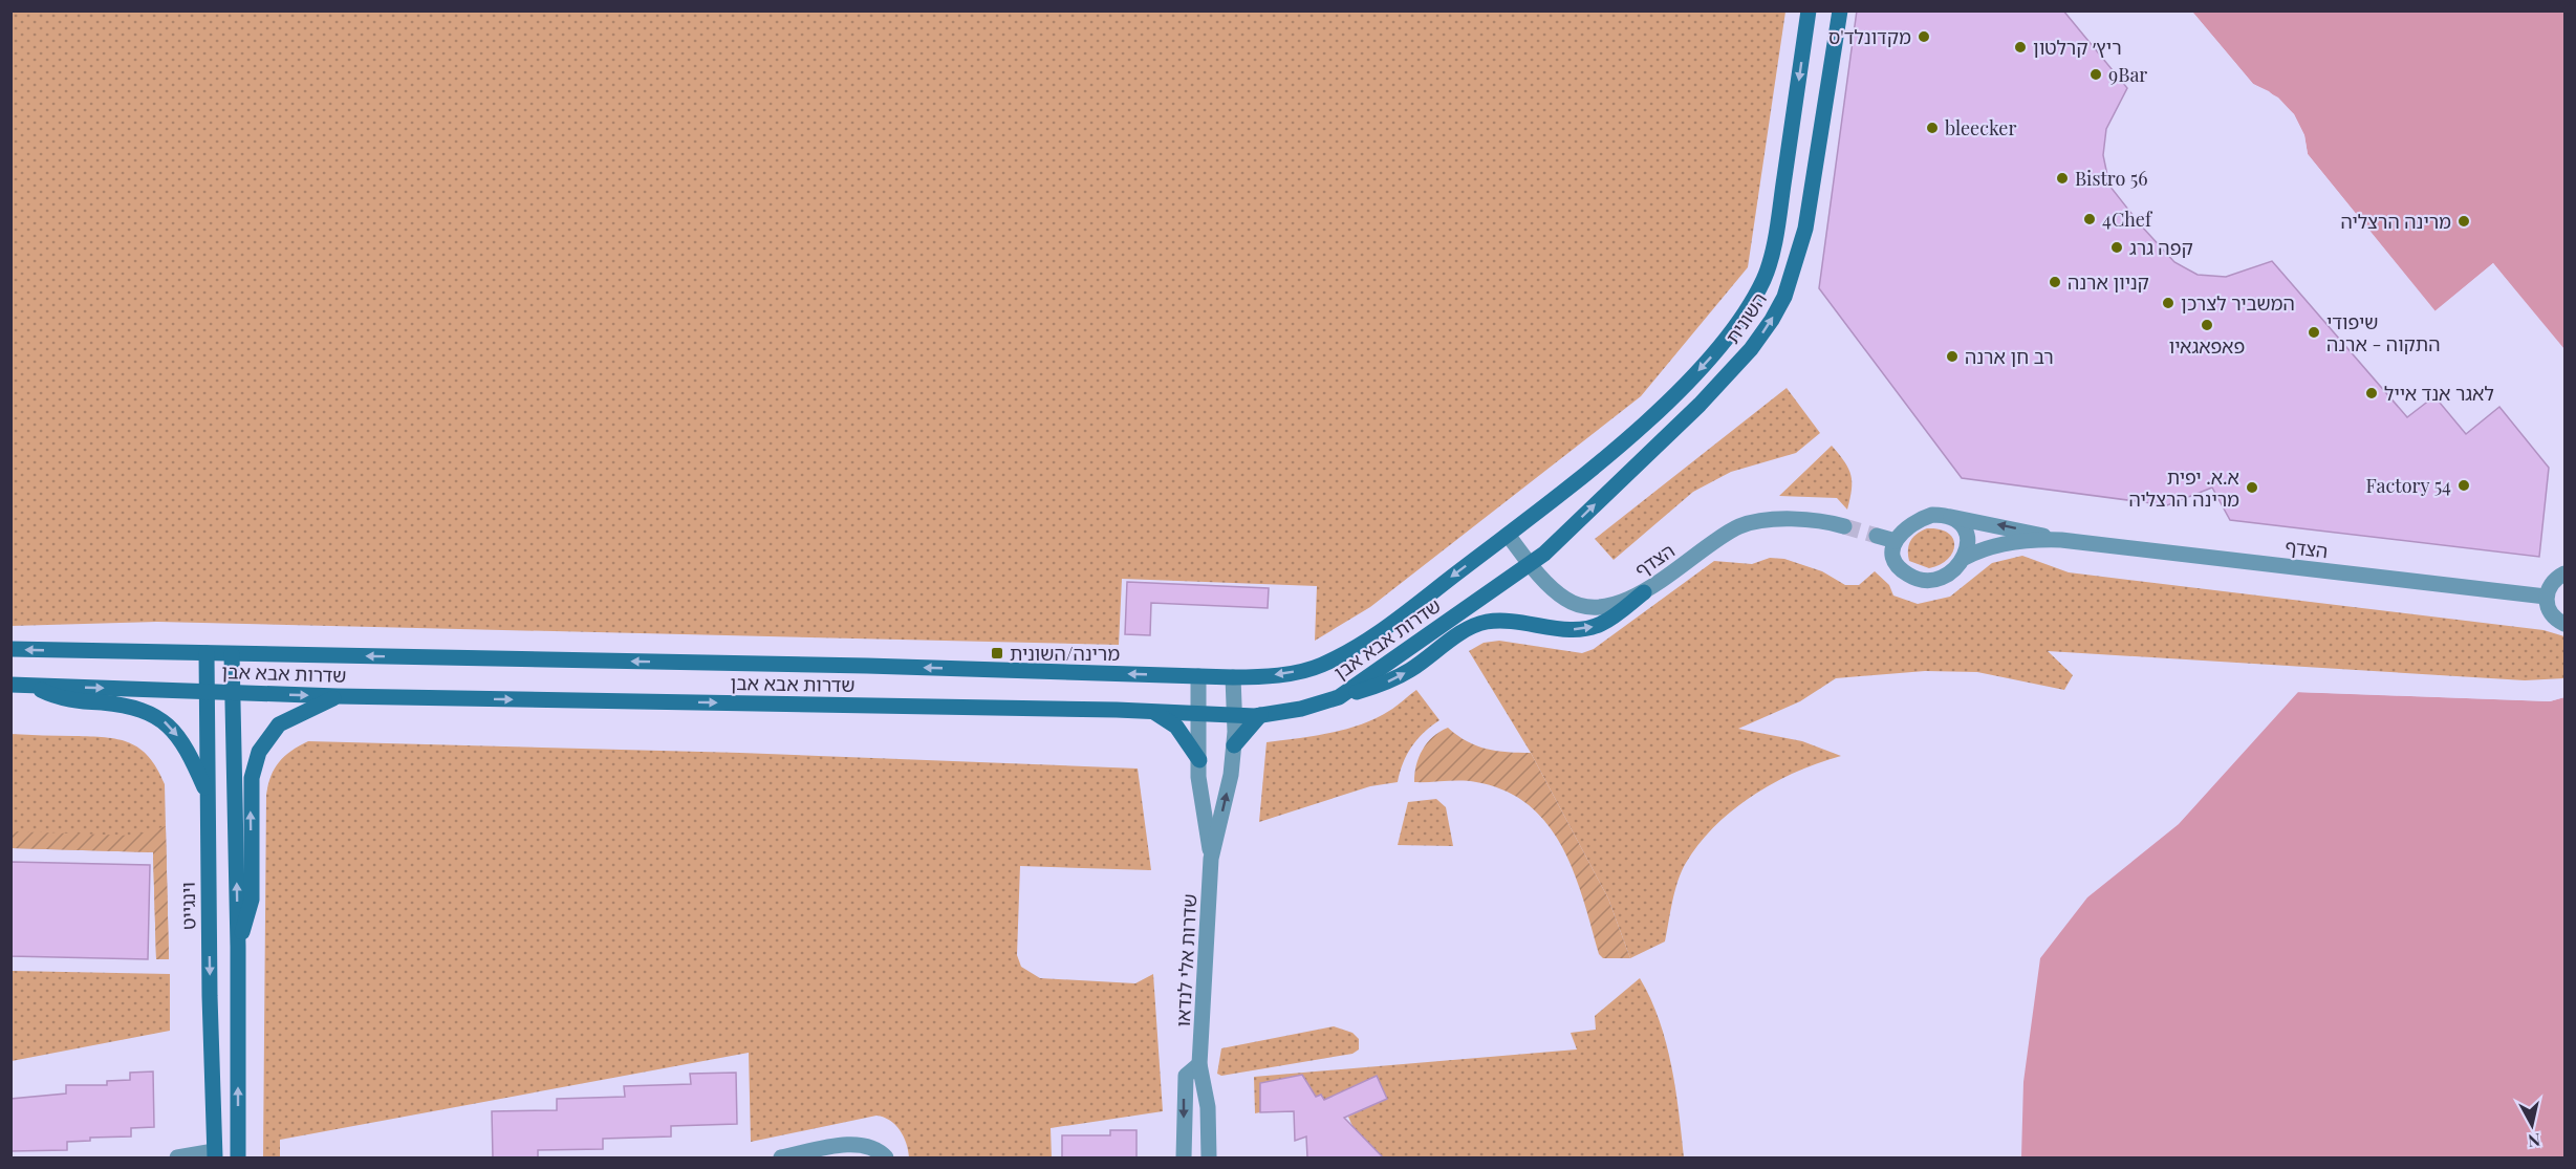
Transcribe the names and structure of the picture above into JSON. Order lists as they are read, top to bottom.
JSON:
{
  "streets": {
    "street": [
      "השונית",
      "הצדף",
      "שדרות אבא אבן",
      "וינגייט",
      "שדרות אלי לנדאו"
    ]
  },
  "crossings": [
    ["השונית", "הצדף"],
    ["השונית", "שדרות אבא אבן"],
    ["הצדף", "שדרות אבא אבן"],
    ["שדרות אבא אבן", "וינגייט"],
    ["שדרות אבא אבן", "שדרות אלי לנדאו"]
  ],
  "places": {
    "other": [
      "מקדונלד'ס",
      "ריץ׳ קרלטון",
      "9Bar",
      "bleecker",
      "Bistro 56",
      "4Chef",
      "מרינה הרצליה",
      "קפה גרג",
      "קניון ארנה",
      "המשביר לצרכן",
      "פאפאגאיו",
      "שיפודי התקוה - ארנה",
      "רב חן ארנה",
      "לאגר אנד אייל",
      "Factory 54",
      "א.א. יפית מרינה הרצליה"
    ],
    "transit": ["מרינה/השונית"]
  },
  "north": "bottom"
}
